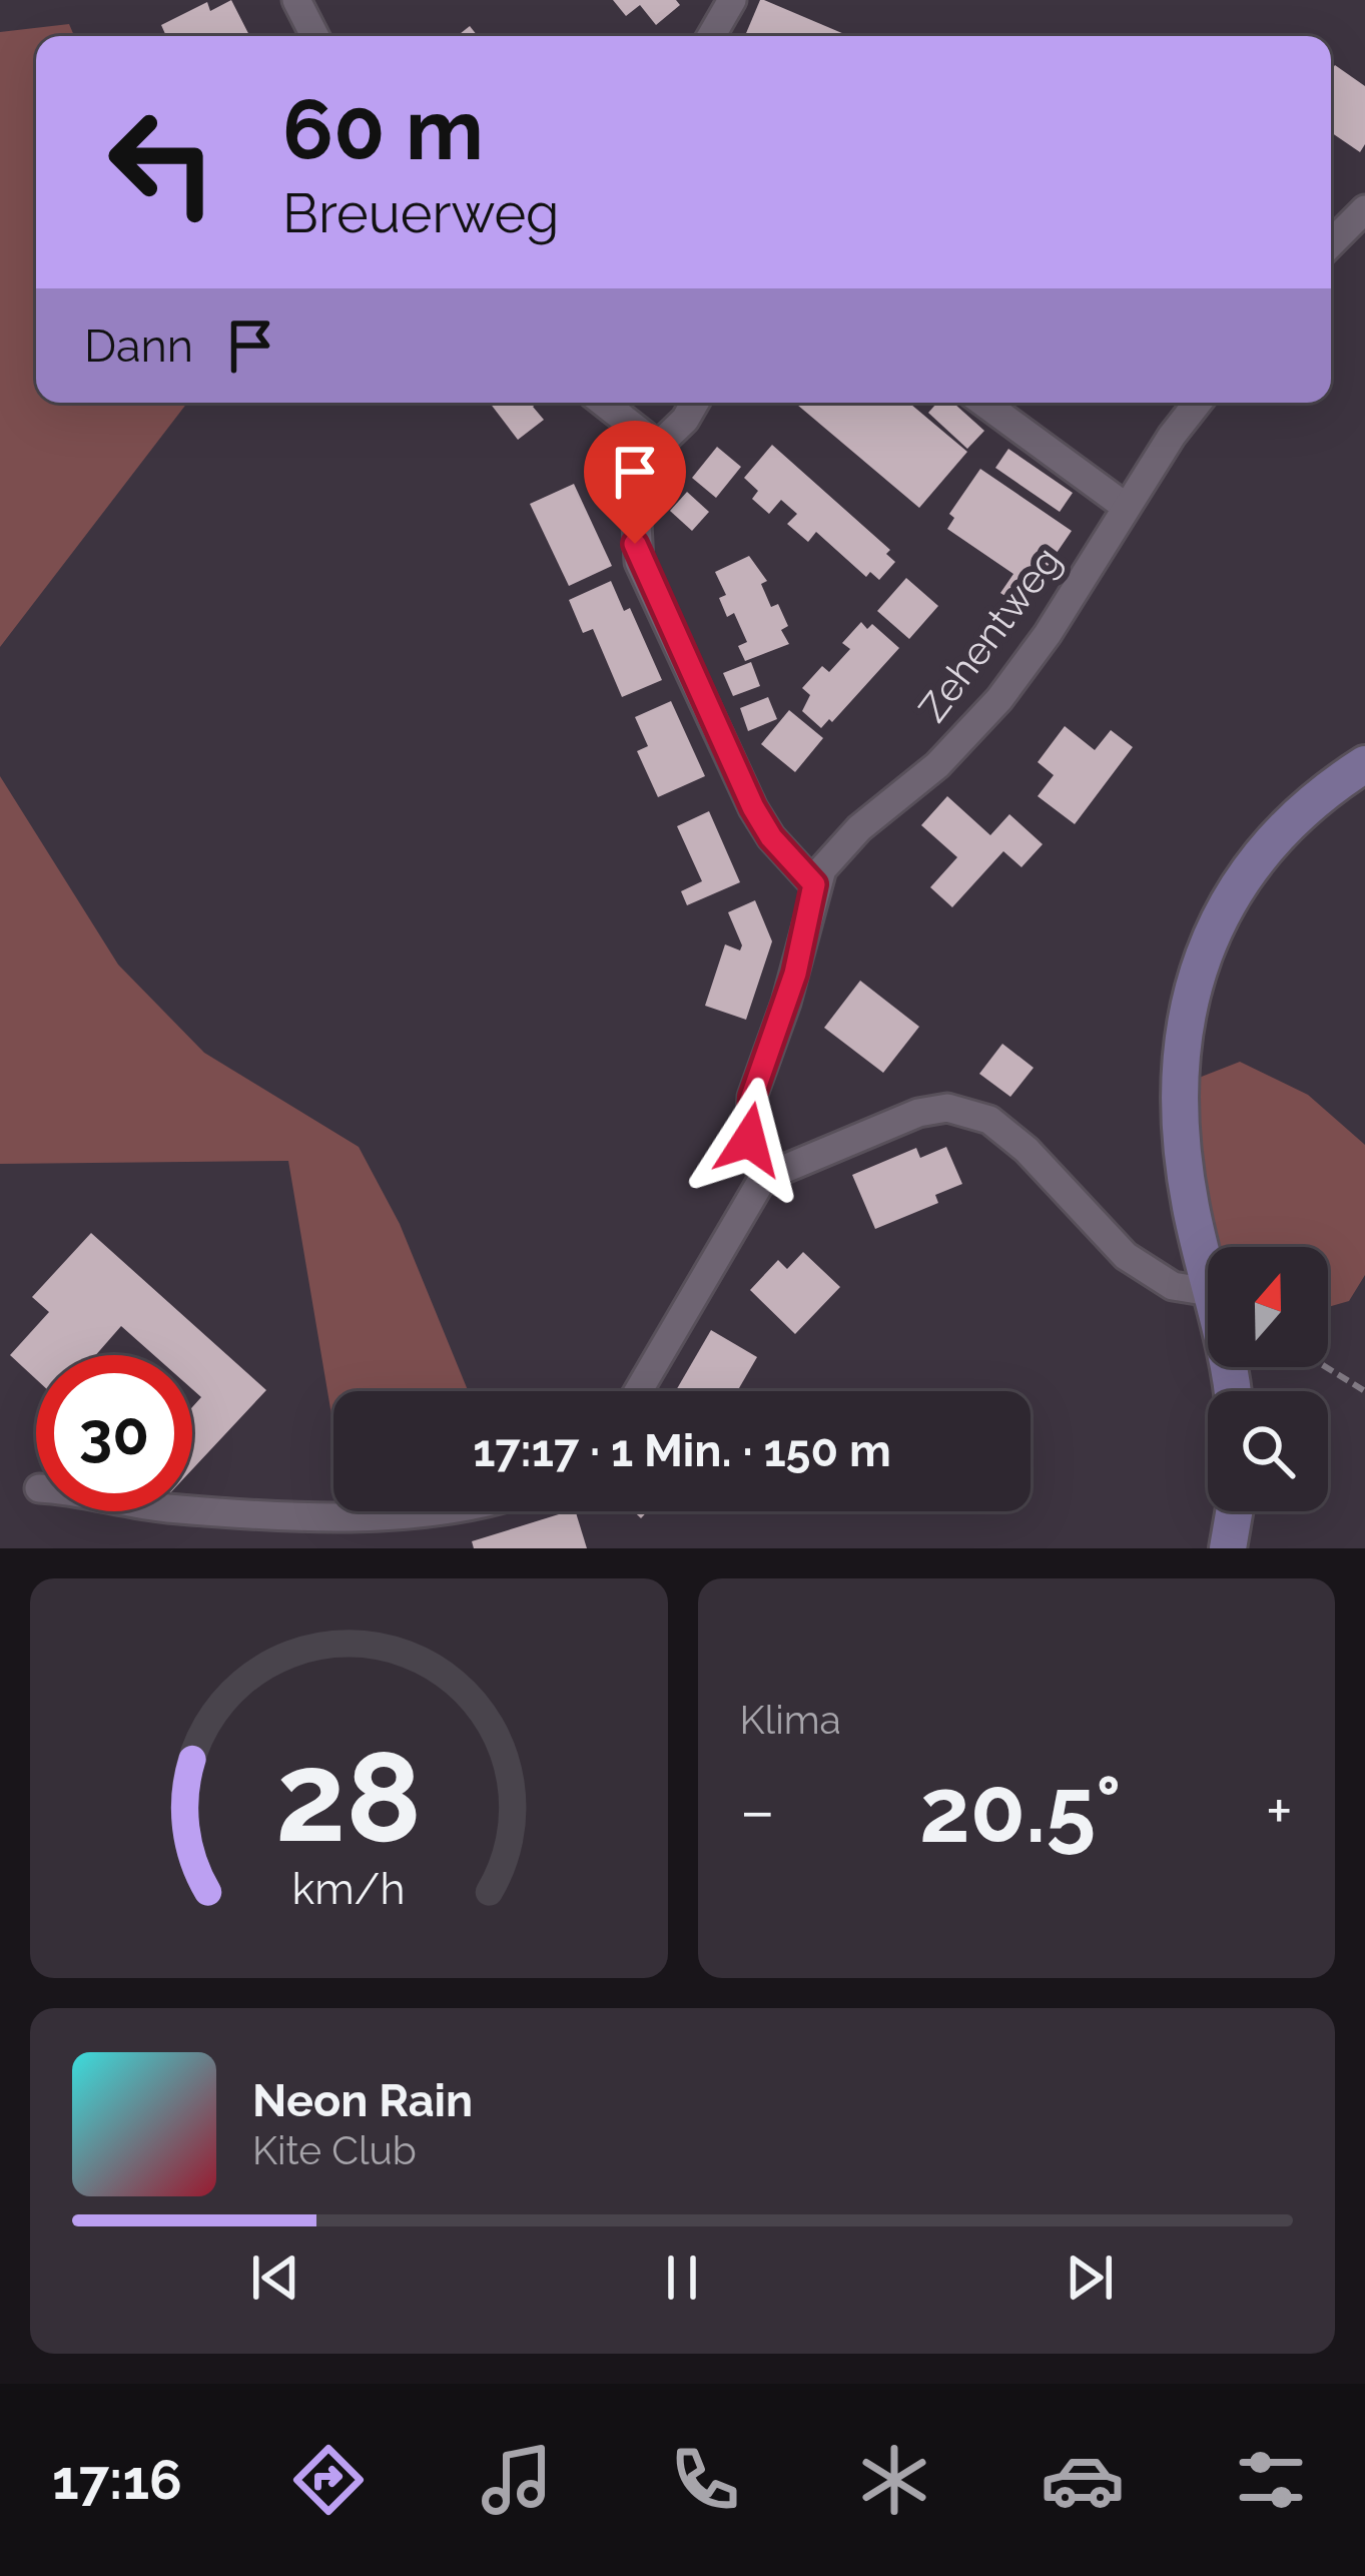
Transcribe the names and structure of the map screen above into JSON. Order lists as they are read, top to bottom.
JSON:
{
  "streets": {
    "street": ["Zehentweg"]
  },
  "north": "top",
  "page": {
    "turn": ["60 m", "Breuerweg"],
    "then": "Dann",
    "limit": "30",
    "trip": "17:17 · 1 Min. · 150 m",
    "tile": "Klima",
    "heat": ["−", "20.5°", "+"],
    "song": ["Neon Rain", "Kite Club"],
    "tabs": "17:16",
    "gauge": ["28", "km/h"]
  }
}
